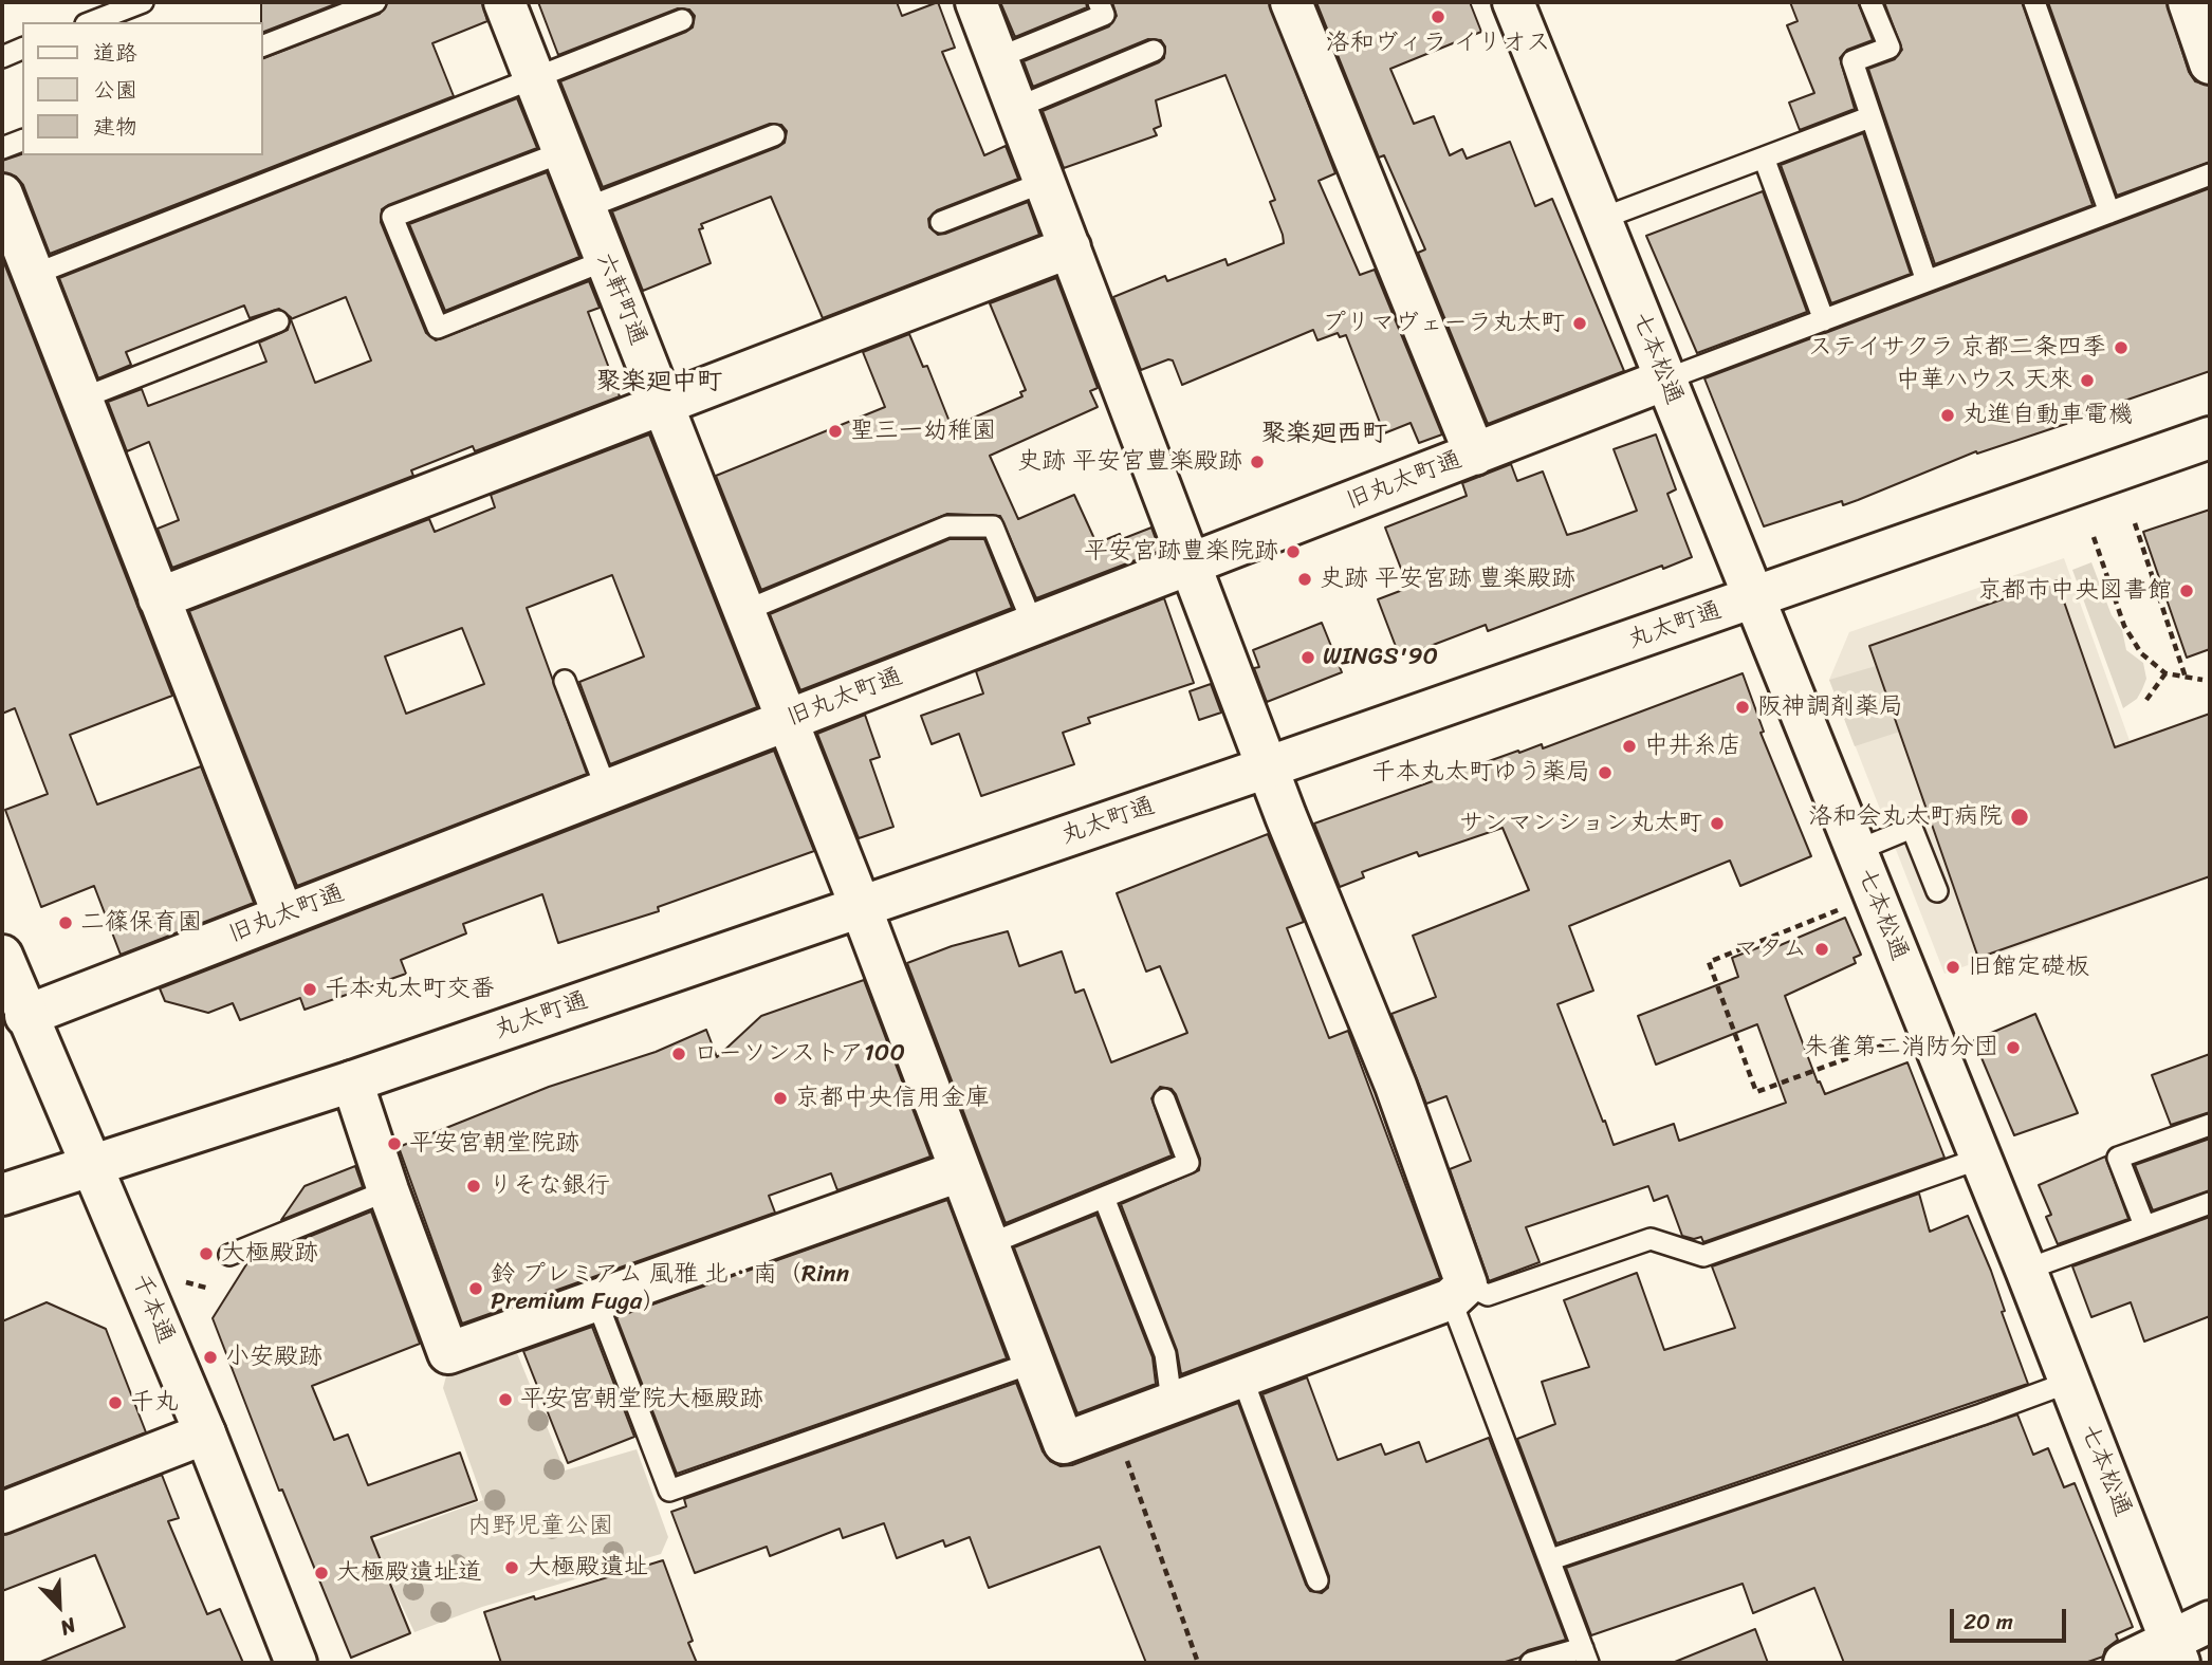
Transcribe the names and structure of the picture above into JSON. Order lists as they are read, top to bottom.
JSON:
{
  "streets": {
    "street": [
      "六軒町通",
      "七本松通",
      "旧丸太町通",
      "丸太町通",
      "千本通"
    ]
  },
  "crossings": [
    ["六軒町通", "旧丸太町通"],
    ["六軒町通", "丸太町通"],
    ["七本松通", "旧丸太町通"],
    ["七本松通", "丸太町通"],
    ["旧丸太町通", "千本通"],
    ["丸太町通", "千本通"]
  ],
  "districts": ["聚楽廻中町", "聚楽廻西町"],
  "parks": ["内野児童公園"],
  "places": [
    "洛和ヴィラ イリオス",
    "プリマヴェーラ丸太町",
    "ステイサクラ 京都二条四季",
    "中華ハウス 天來",
    "丸進自動車電機",
    "聖三一幼稚園",
    "史跡 平安宮豊楽殿跡",
    "平安宮跡豊楽院跡",
    "史跡 平安宮跡 豊楽殿跡",
    "京都市中央図書館",
    "WINGS'90",
    "阪神調剤薬局",
    "中井糸店",
    "千本丸太町ゆう薬局",
    "洛和会丸太町病院",
    "サンマンション丸太町",
    "二篠保育園",
    "マタム",
    "旧館定礎板",
    "千本丸太町交番",
    "朱雀第二消防分団",
    "ローソンストア100",
    "京都中央信用金庫",
    "平安宮朝堂院跡",
    "りそな銀行",
    "大極殿跡",
    "鈴 プレミアム 風雅 北・南（Rinn Premium Fuga）",
    "小安殿跡",
    "平安宮朝堂院大極殿跡",
    "千丸",
    "大極殿遺址",
    "大極殿遺址道"
  ],
  "legend": ["道路", "公園", "建物"],
  "scale_bar": "20 m",
  "north": "bottom right"
}
